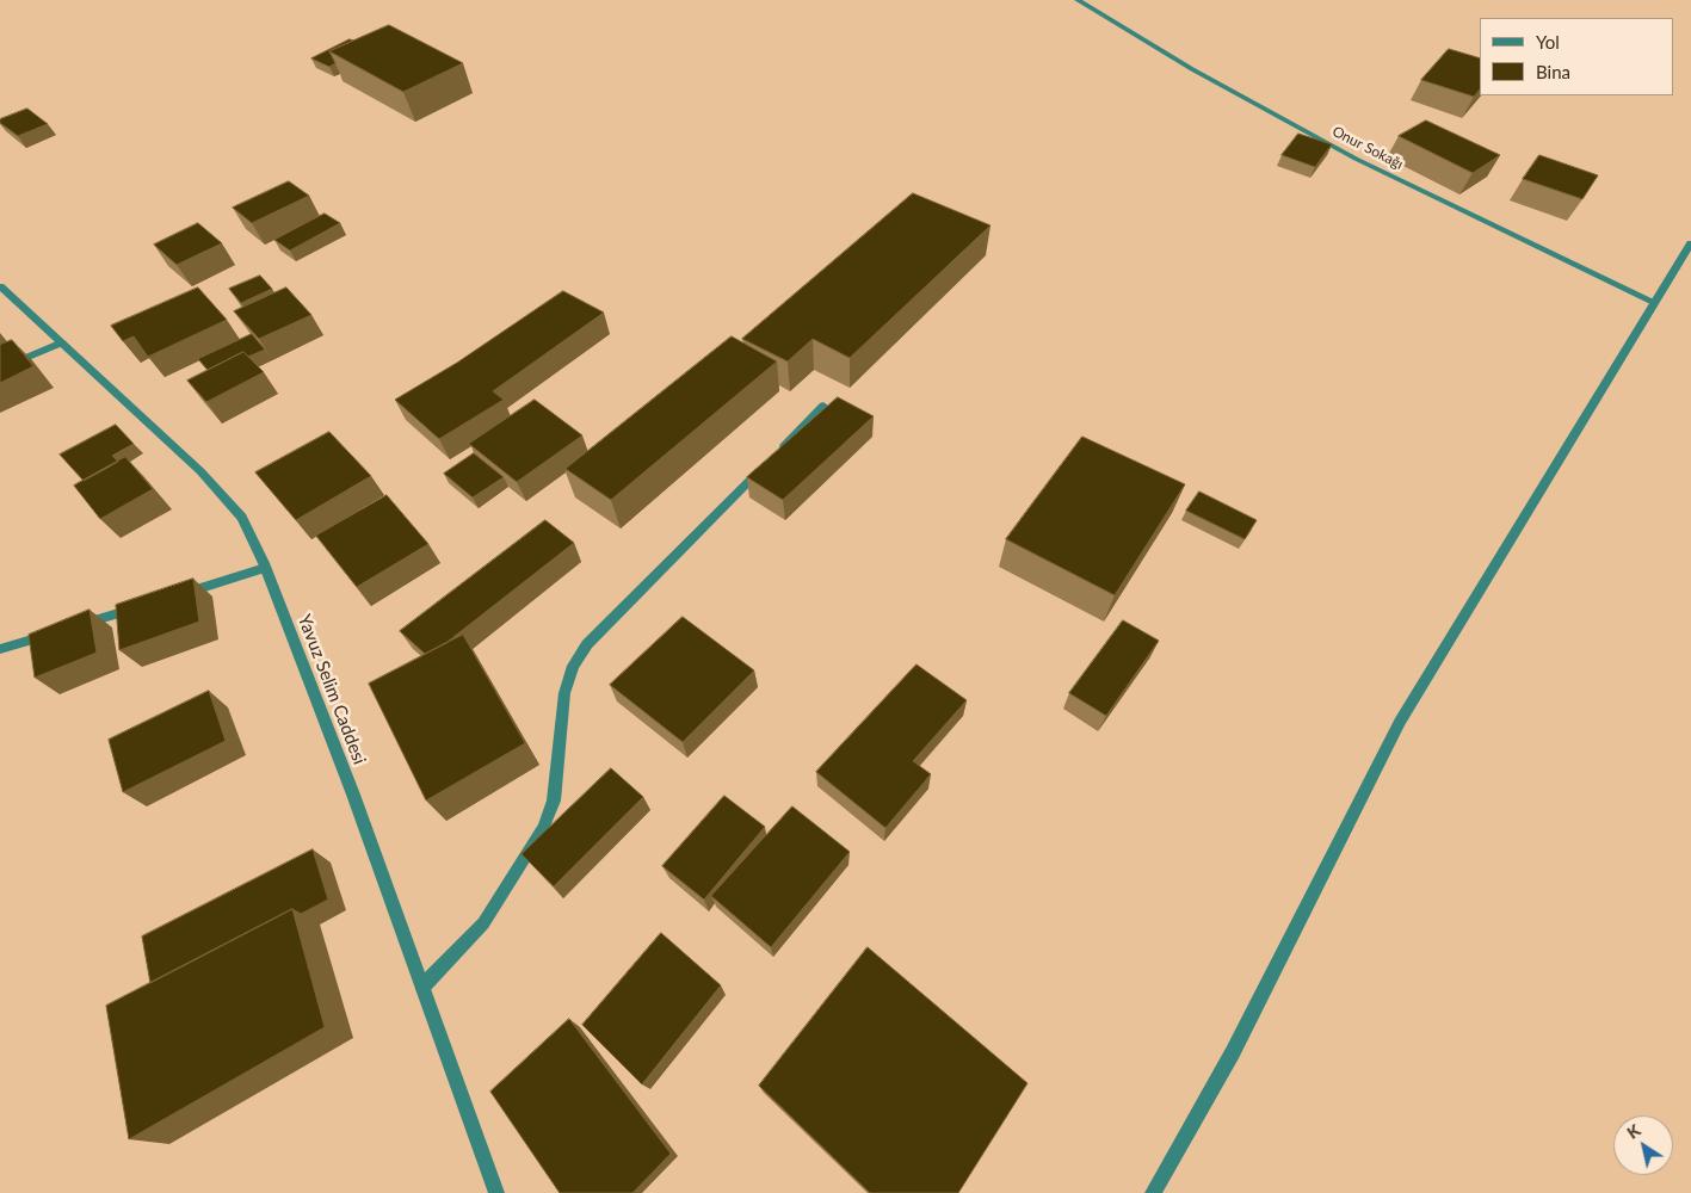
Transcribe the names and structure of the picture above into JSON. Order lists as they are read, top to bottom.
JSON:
{
  "streets": {
    "street": ["Onur Sokağı", "Yavuz Selim Caddesi"]
  },
  "legend": ["Yol", "Bina"],
  "north": "top left"
}
